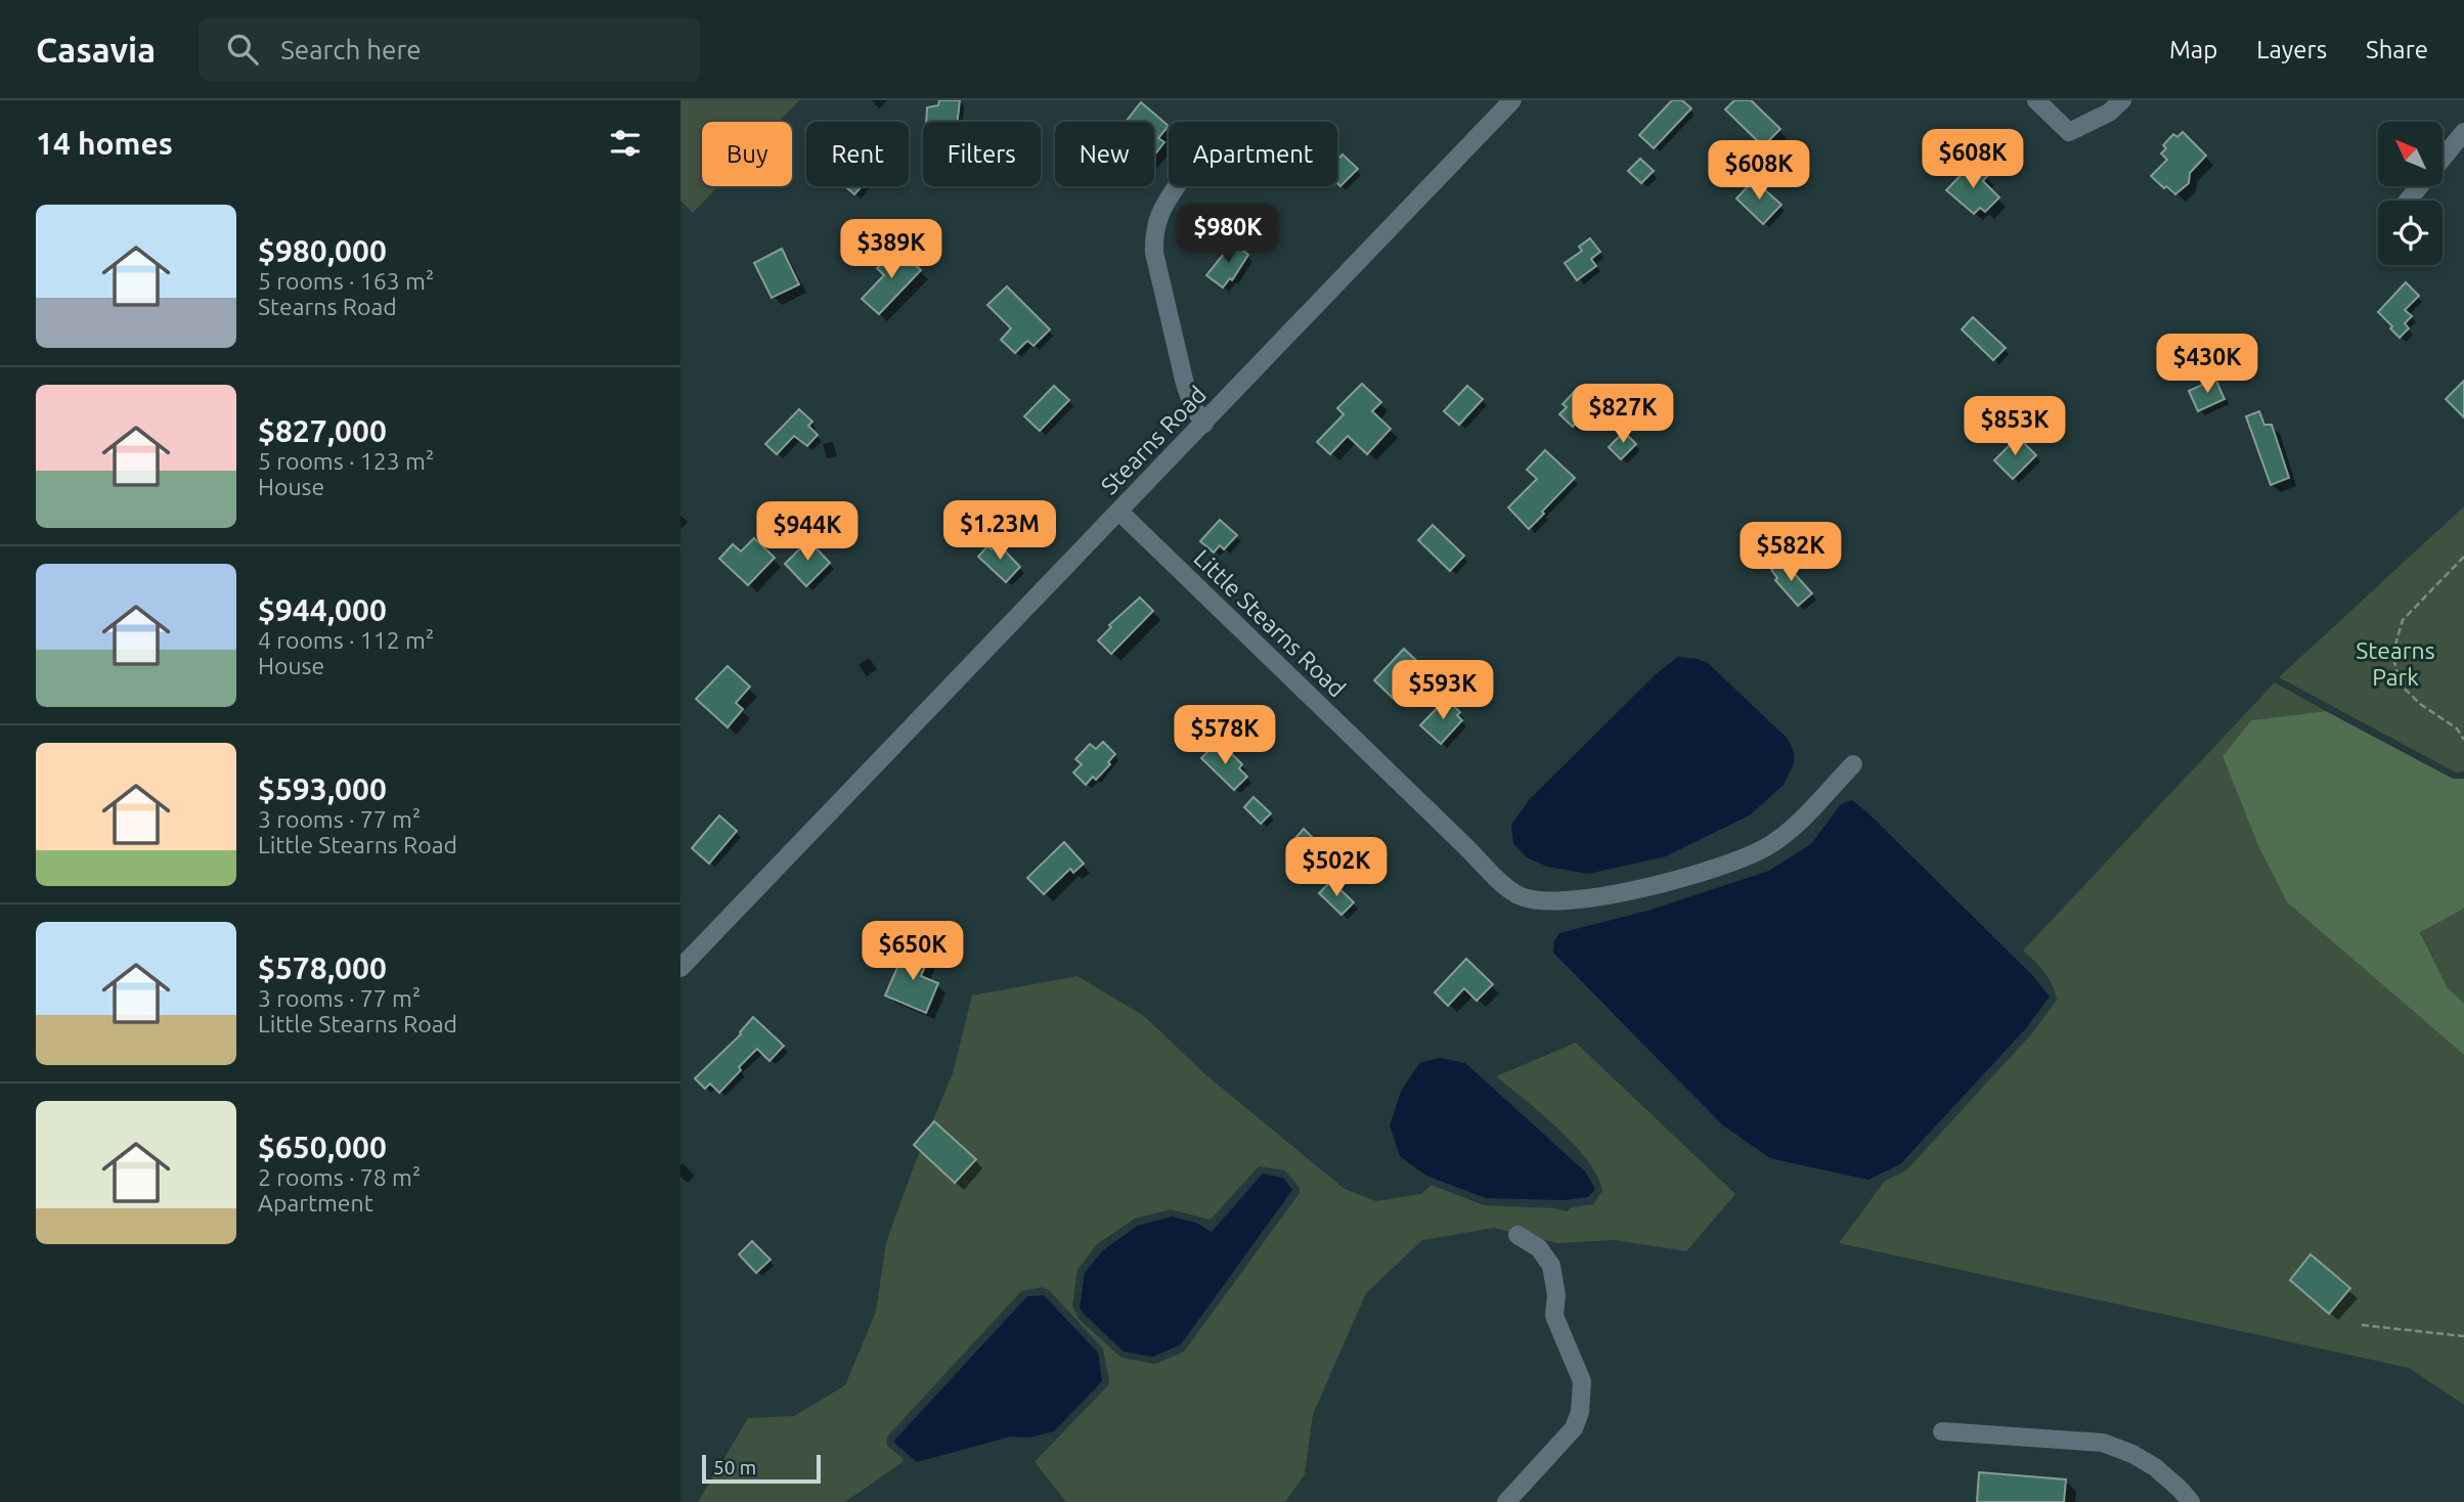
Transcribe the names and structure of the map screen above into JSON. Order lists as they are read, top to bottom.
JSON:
{
  "streets": {
    "street": ["Stearns Road", "Little Stearns Road"]
  },
  "crossings": [
    ["Stearns Road", "Little Stearns Road"]
  ],
  "parks": ["Stearns Park"],
  "scale_bar": "50 m",
  "north": "top left",
  "page": {
    "header": "Casavia",
    "search": "Search here",
    "nav": ["Map", "Layers", "Share"],
    "heading": "14 homes",
    "chip": [
      "Buy",
      "Rent",
      "Filters",
      "New",
      "Apartment"
    ],
    "price": [
      "$608K",
      "$608K",
      "$980K",
      "$389K",
      "$430K",
      "$827K",
      "$853K",
      "$1.23M",
      "$944K",
      "$582K",
      "$593K",
      "$578K",
      "$502K",
      "$650K"
    ],
    "list": [
      {
        "name": "$980,000",
        "note": "5 rooms · 163 m² · Stearns Road"
      },
      {
        "name": "$827,000",
        "note": "5 rooms · 123 m² · House"
      },
      {
        "name": "$944,000",
        "note": "4 rooms · 112 m² · House"
      },
      {
        "name": "$593,000",
        "note": "3 rooms · 77 m² · Little Stearns Road"
      },
      {
        "name": "$578,000",
        "note": "3 rooms · 77 m² · Little Stearns Road"
      },
      {
        "name": "$650,000",
        "note": "2 rooms · 78 m² · Apartment"
      }
    ],
    "scale": "50 m"
  }
}
